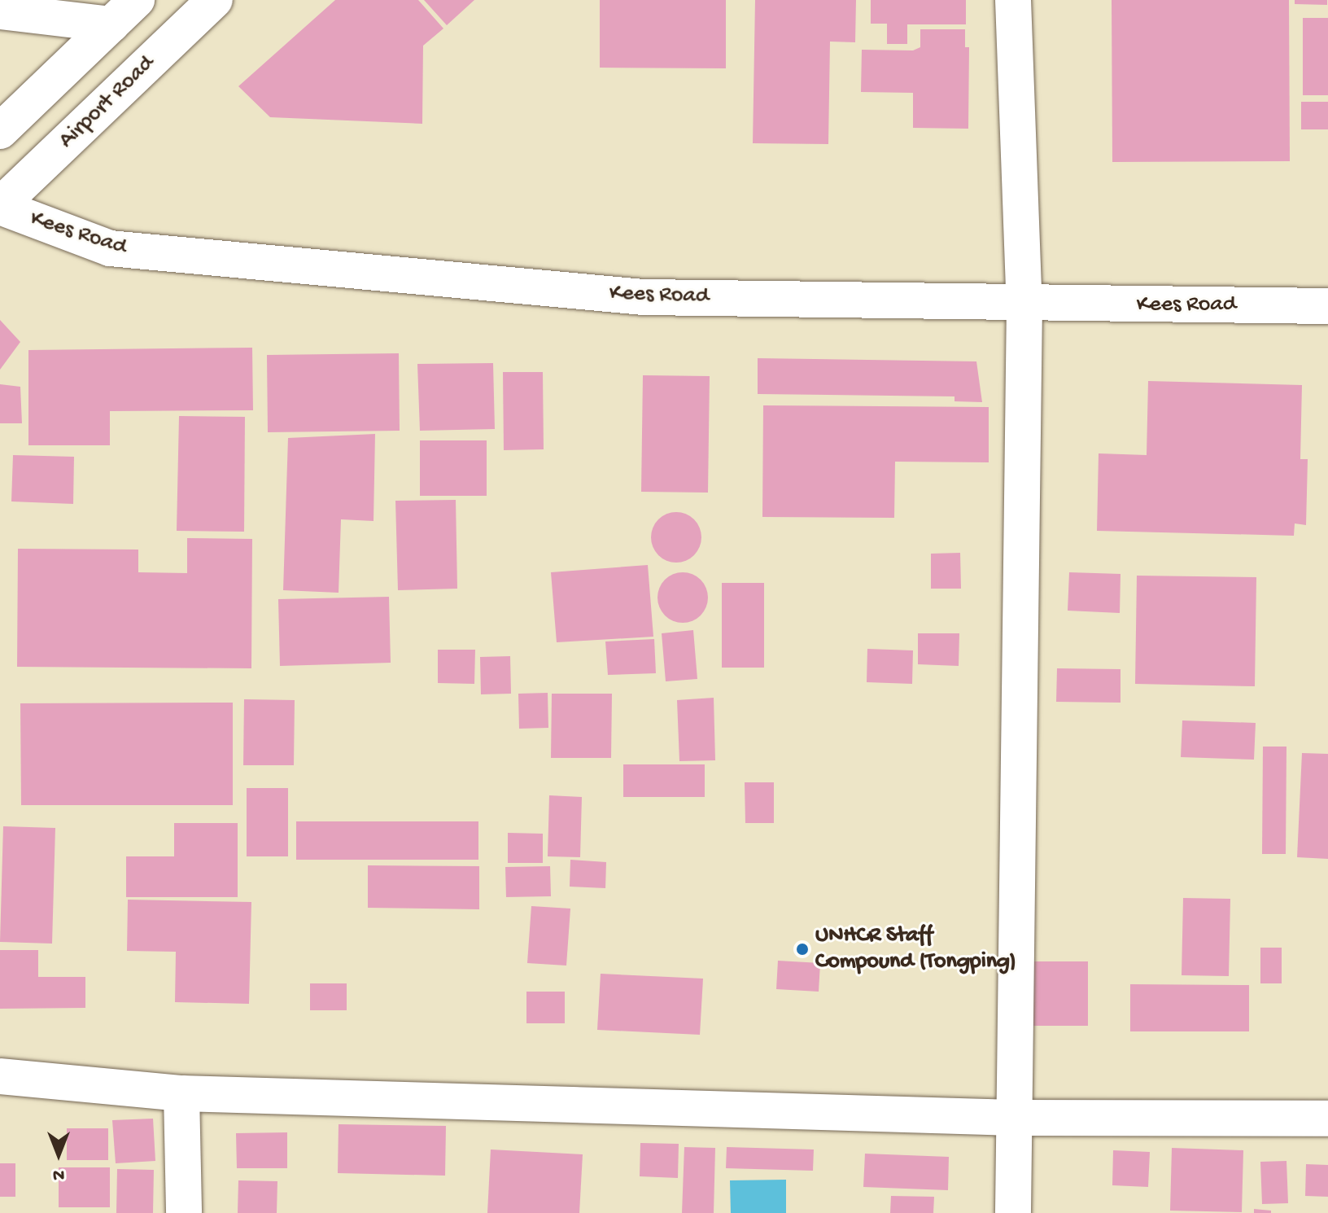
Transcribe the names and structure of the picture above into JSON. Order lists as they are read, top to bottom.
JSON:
{
  "streets": {
    "street": ["Airport Road", "Kees Road"]
  },
  "crossings": [
    ["Airport Road", "Kees Road"]
  ],
  "places": ["UNHCR Staff Compound (Tongping)"],
  "north": "bottom"
}
